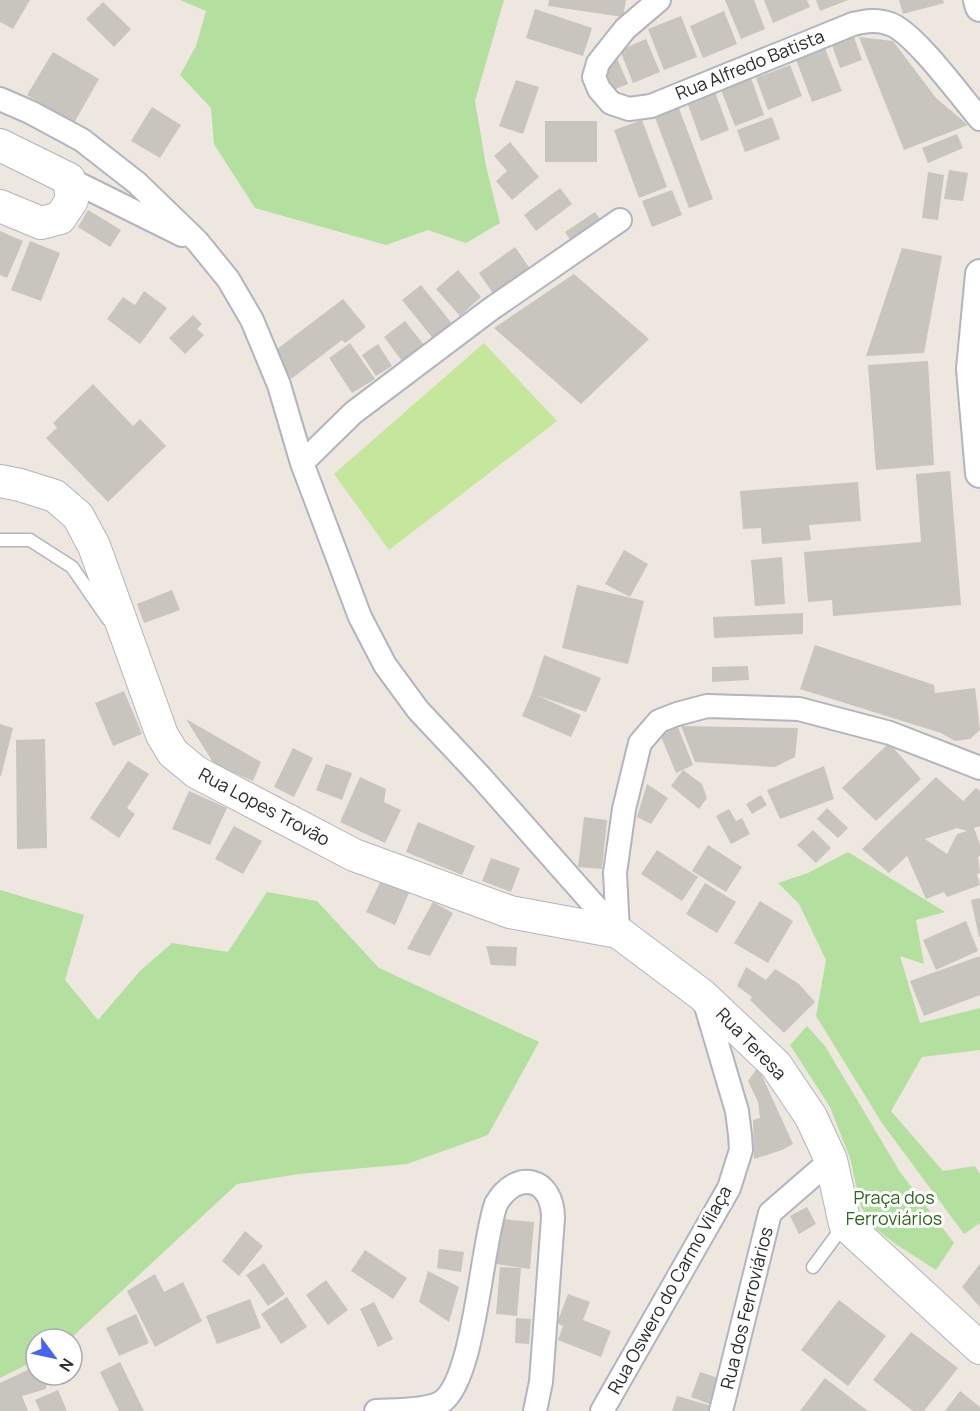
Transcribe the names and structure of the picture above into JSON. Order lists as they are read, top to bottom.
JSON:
{
  "streets": {
    "main road": ["Rua Lopes Trovão", "Rua Teresa"],
    "street": ["Rua Alfredo Batista", "Rua Oswero do Carmo Vilaça", "Rua dos Ferroviários"]
  },
  "crossings": [
    ["Rua Lopes Trovão", "Rua Teresa"],
    ["Rua Teresa", "Rua Oswero do Carmo Vilaça"],
    ["Rua Teresa", "Rua dos Ferroviários"]
  ],
  "parks": ["Praça dos Ferroviários"],
  "north": "bottom right"
}
